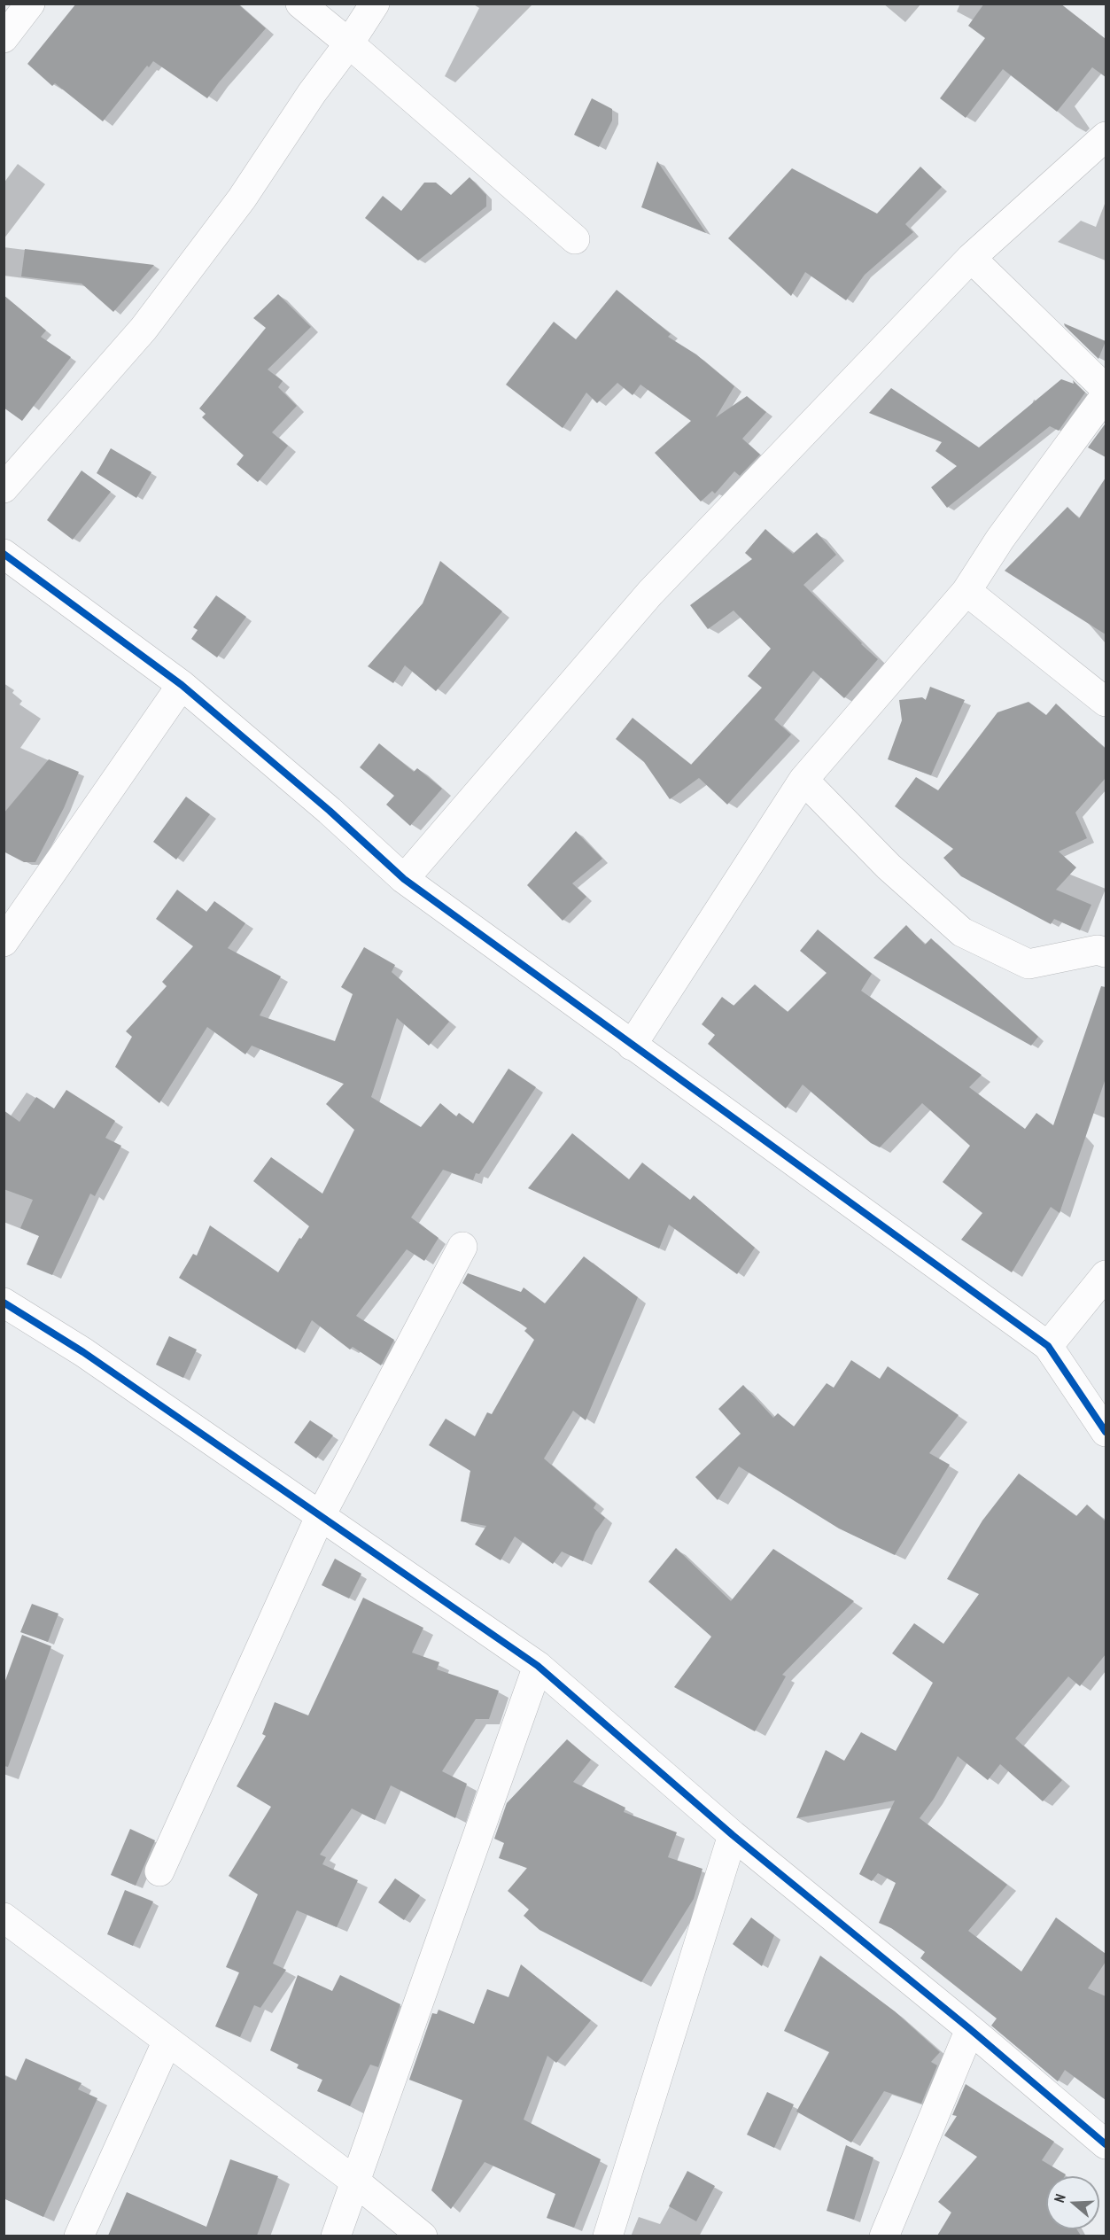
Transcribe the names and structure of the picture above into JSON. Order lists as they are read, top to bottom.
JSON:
{
  "north": "left"
}
